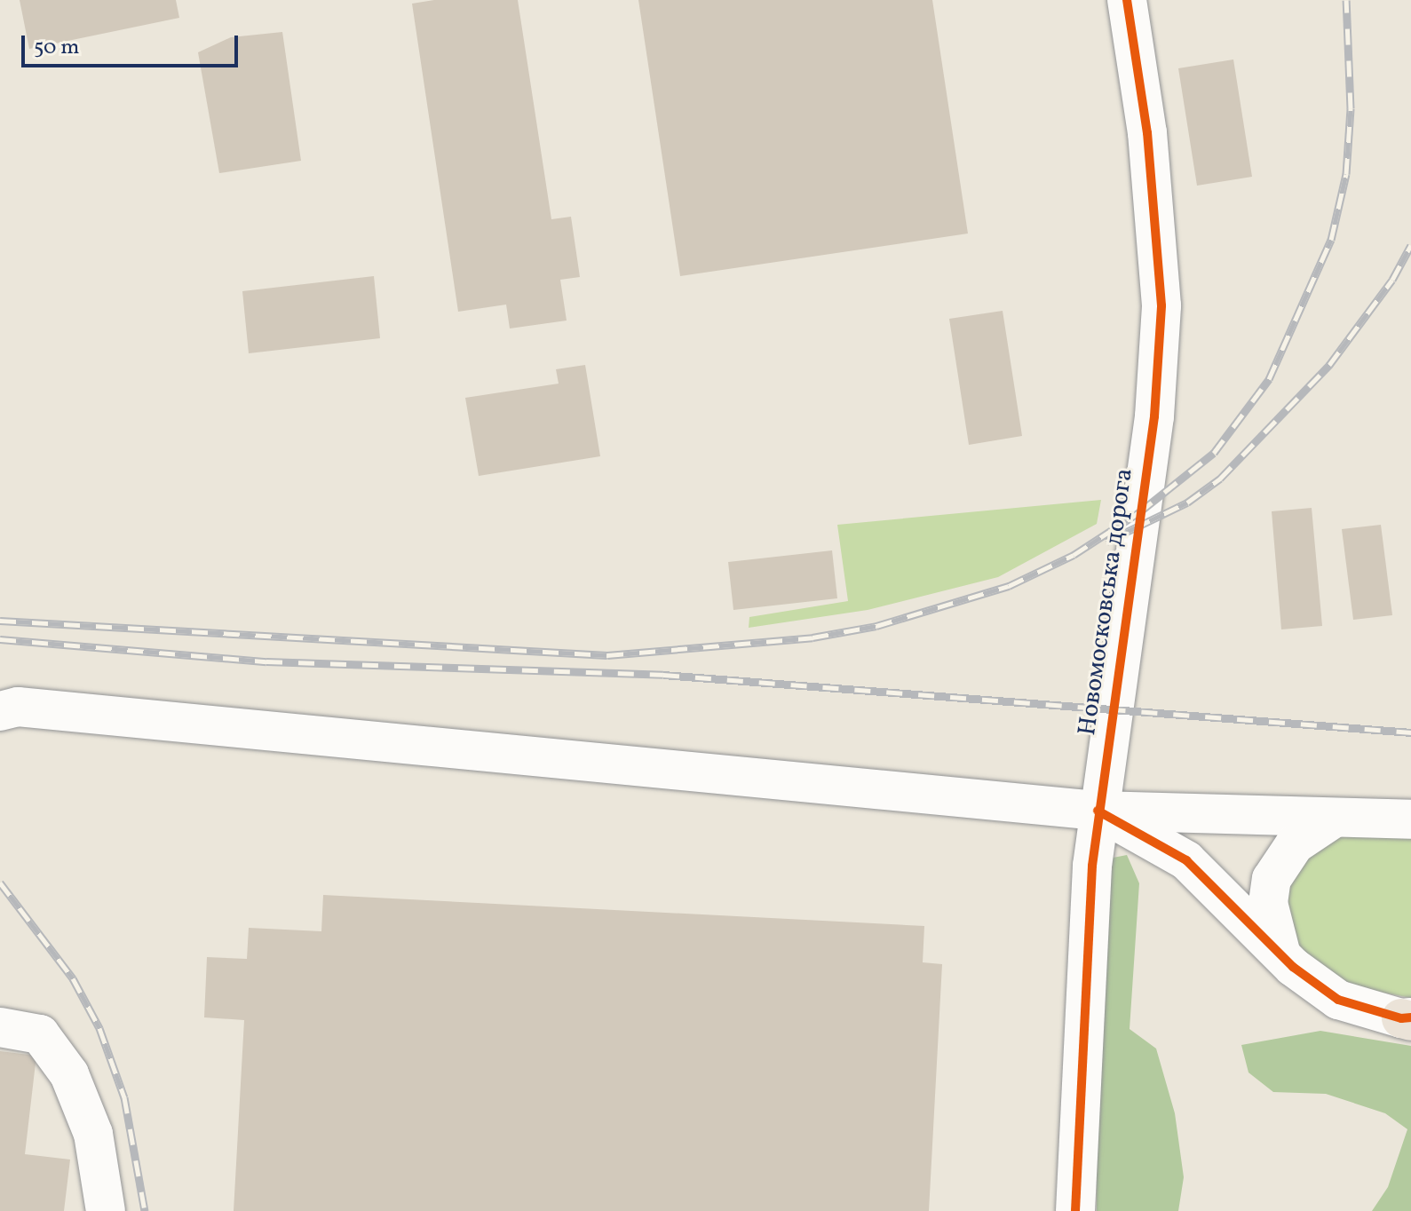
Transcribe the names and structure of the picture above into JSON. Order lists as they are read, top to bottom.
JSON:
{
  "streets": {
    "street": ["Новомосковська дорога"]
  },
  "scale_bar": "50 m"
}
